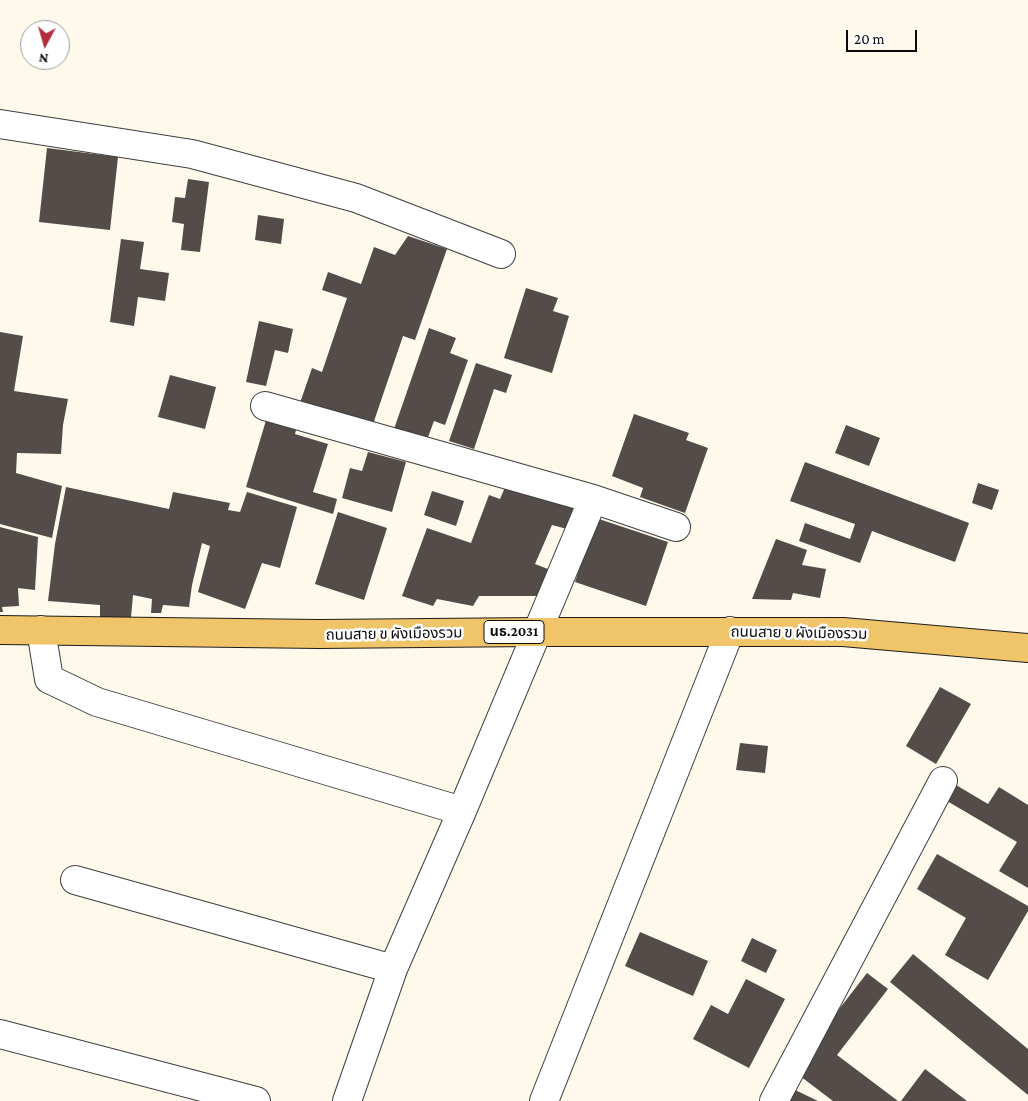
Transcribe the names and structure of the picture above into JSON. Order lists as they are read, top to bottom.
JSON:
{
  "streets": {
    "main road": ["นธ.2031", "ถนนสาย ข ผังเมืองรวม"]
  },
  "scale_bar": "20 m",
  "north": "bottom"
}
